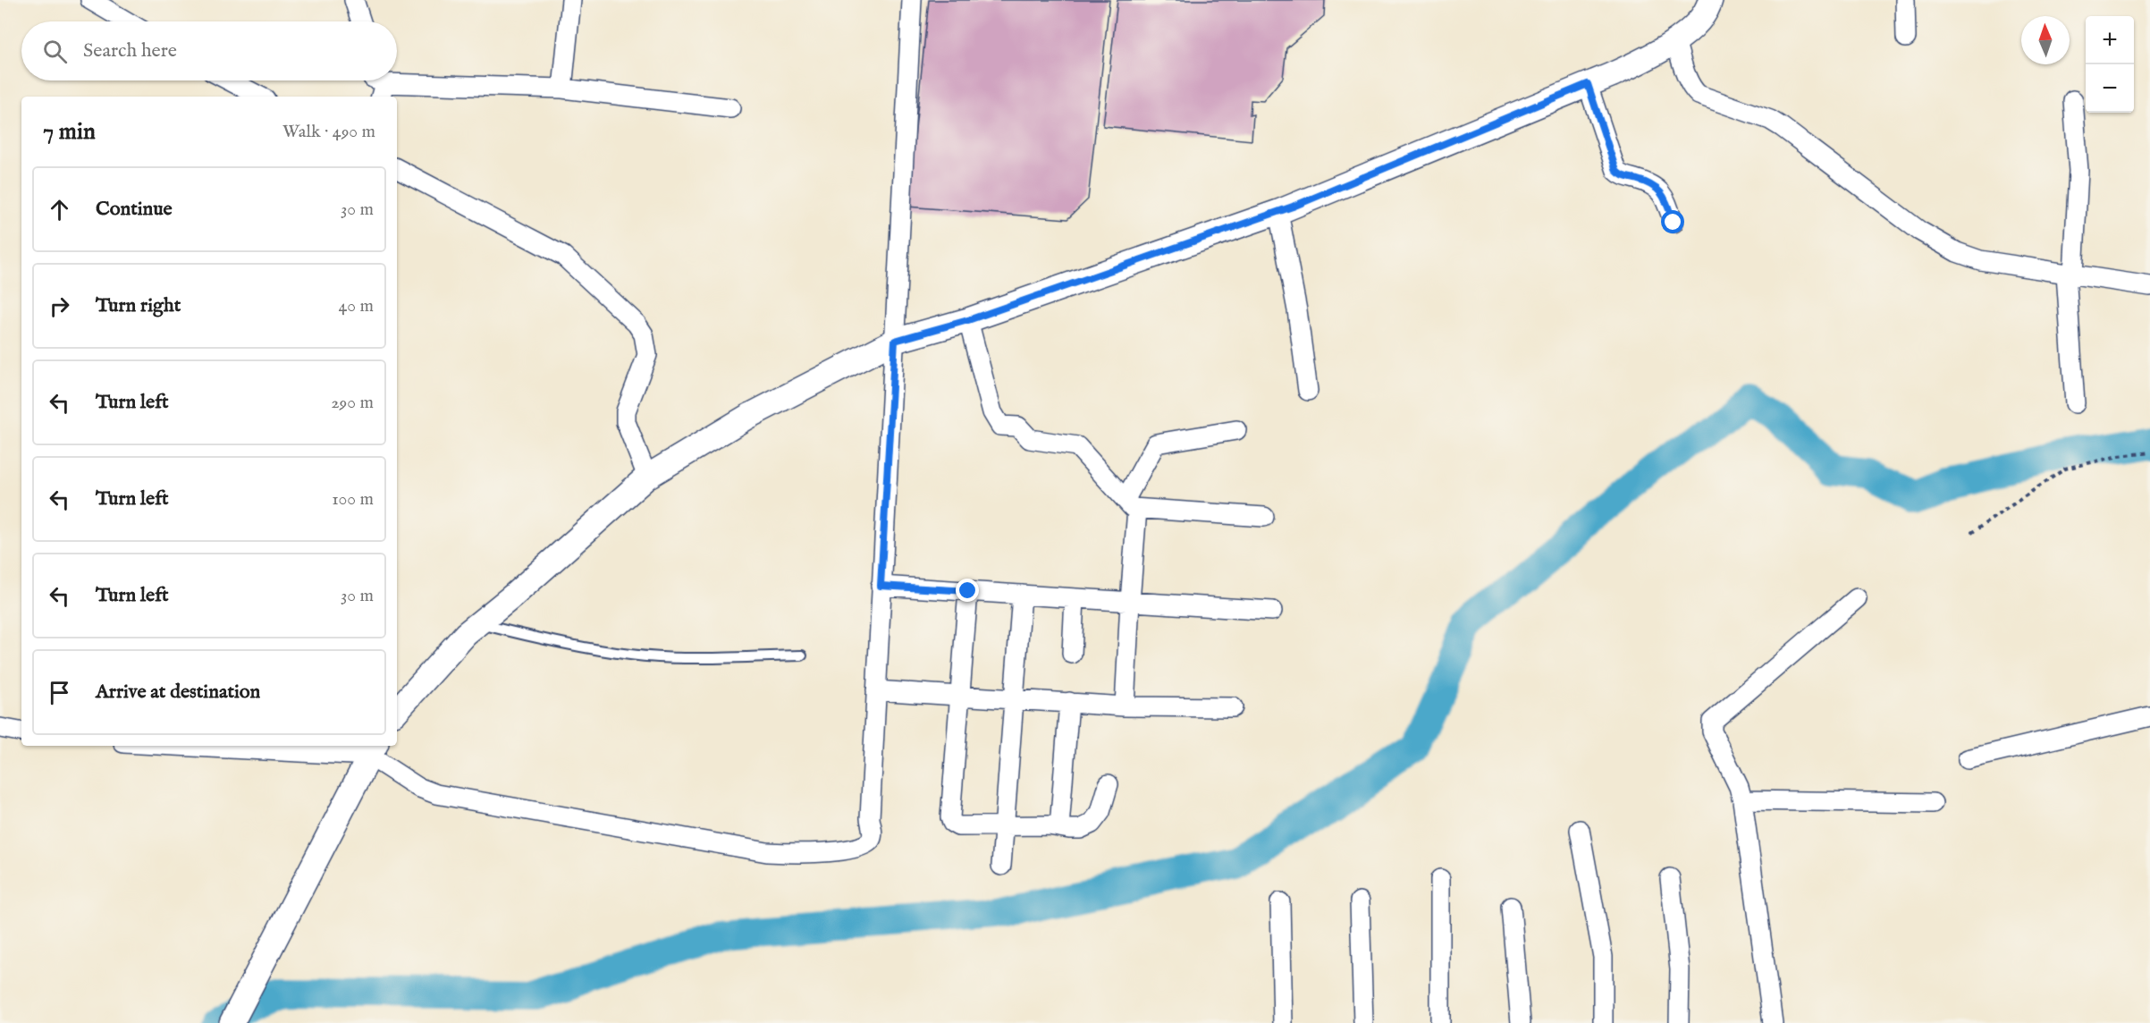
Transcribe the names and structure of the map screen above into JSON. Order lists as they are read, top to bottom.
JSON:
{
  "north": "top",
  "page": {
    "map_buttons": ["+", "−"],
    "search": "Search here",
    "heading": ["7 min", "Walk · 490 m"],
    "list": [
      ["Continue", "30 m"],
      ["Turn right", "40 m"],
      ["Turn left", "290 m"],
      ["Turn left", "100 m"],
      ["Turn left", "30 m"],
      "Arrive at destination"
    ]
  }
}
